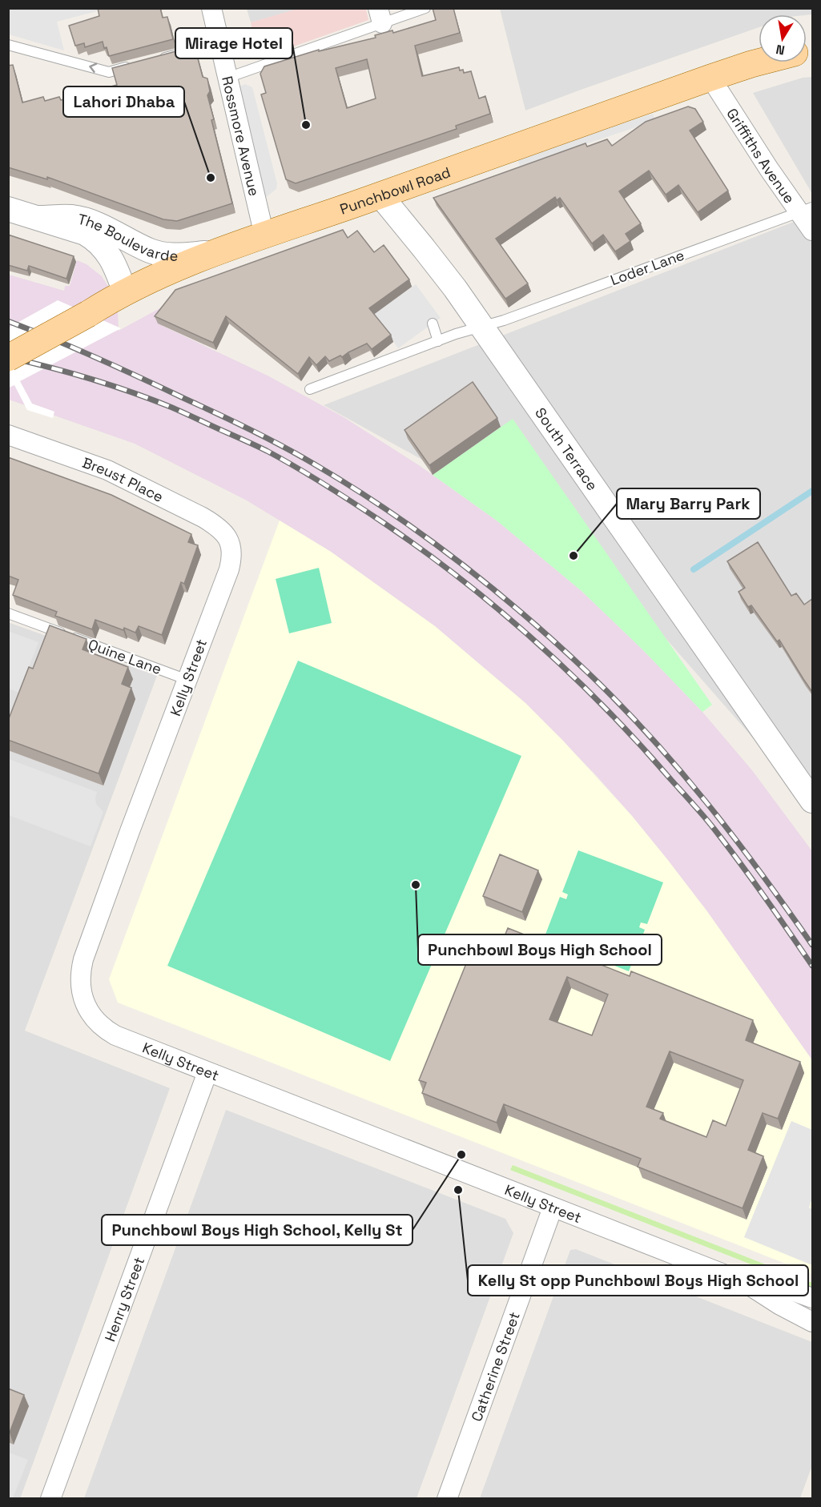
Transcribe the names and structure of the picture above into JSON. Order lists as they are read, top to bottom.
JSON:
{
  "streets": {
    "main road": ["Punchbowl Road"],
    "street": [
      "Rossmore Avenue",
      "Griffiths Avenue",
      "The Boulevarde",
      "South Terrace",
      "Breust Place",
      "Kelly Street",
      "Henry Street",
      "Catherine Street"
    ],
    "lane": ["Loder Lane", "Quine Lane"]
  },
  "crossings": [
    ["Rossmore Avenue", "Punchbowl Road"],
    ["Griffiths Avenue", "Punchbowl Road"],
    ["Griffiths Avenue", "Loder Lane"],
    ["Punchbowl Road", "The Boulevarde"],
    ["Punchbowl Road", "South Terrace"],
    ["Loder Lane", "South Terrace"],
    ["Breust Place", "Kelly Street"],
    ["Quine Lane", "Kelly Street"],
    ["Kelly Street", "Henry Street"],
    ["Kelly Street", "Catherine Street"]
  ],
  "places": [
    "Mirage Hotel",
    "Lahori Dhaba",
    "Mary Barry Park",
    "Punchbowl Boys High School",
    "Punchbowl Boys High School, Kelly St",
    "Kelly St opp Punchbowl Boys High School"
  ],
  "north": "bottom"
}
